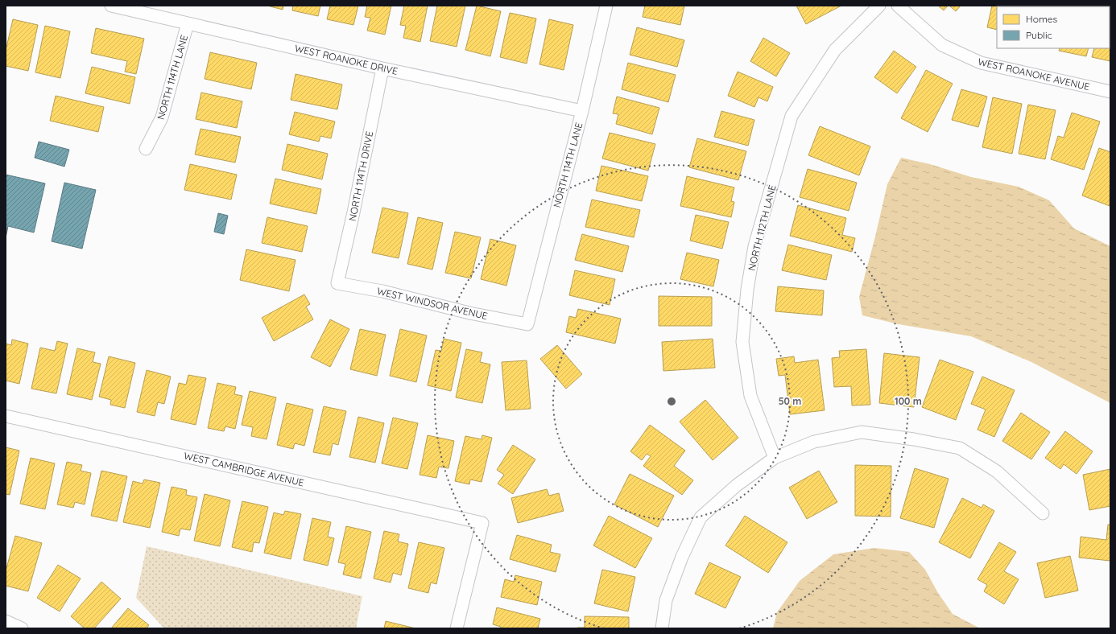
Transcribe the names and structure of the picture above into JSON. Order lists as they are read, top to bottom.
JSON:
{
  "streets": {
    "street": [
      "WEST ROANOKE DRIVE",
      "WEST ROANOKE AVENUE",
      "NORTH 114TH LANE",
      "NORTH 114TH DRIVE",
      "NORTH 112TH LANE",
      "WEST WINDSOR AVENUE",
      "WEST CAMBRIDGE AVENUE"
    ]
  },
  "crossings": [
    ["WEST ROANOKE DRIVE", "NORTH 114TH LANE"],
    ["WEST ROANOKE DRIVE", "NORTH 114TH DRIVE"],
    ["NORTH 114TH LANE", "WEST WINDSOR AVENUE"],
    ["NORTH 114TH DRIVE", "WEST WINDSOR AVENUE"]
  ],
  "legend": ["Homes", "Public"],
  "rings": ["50 m", "100 m"]
}
